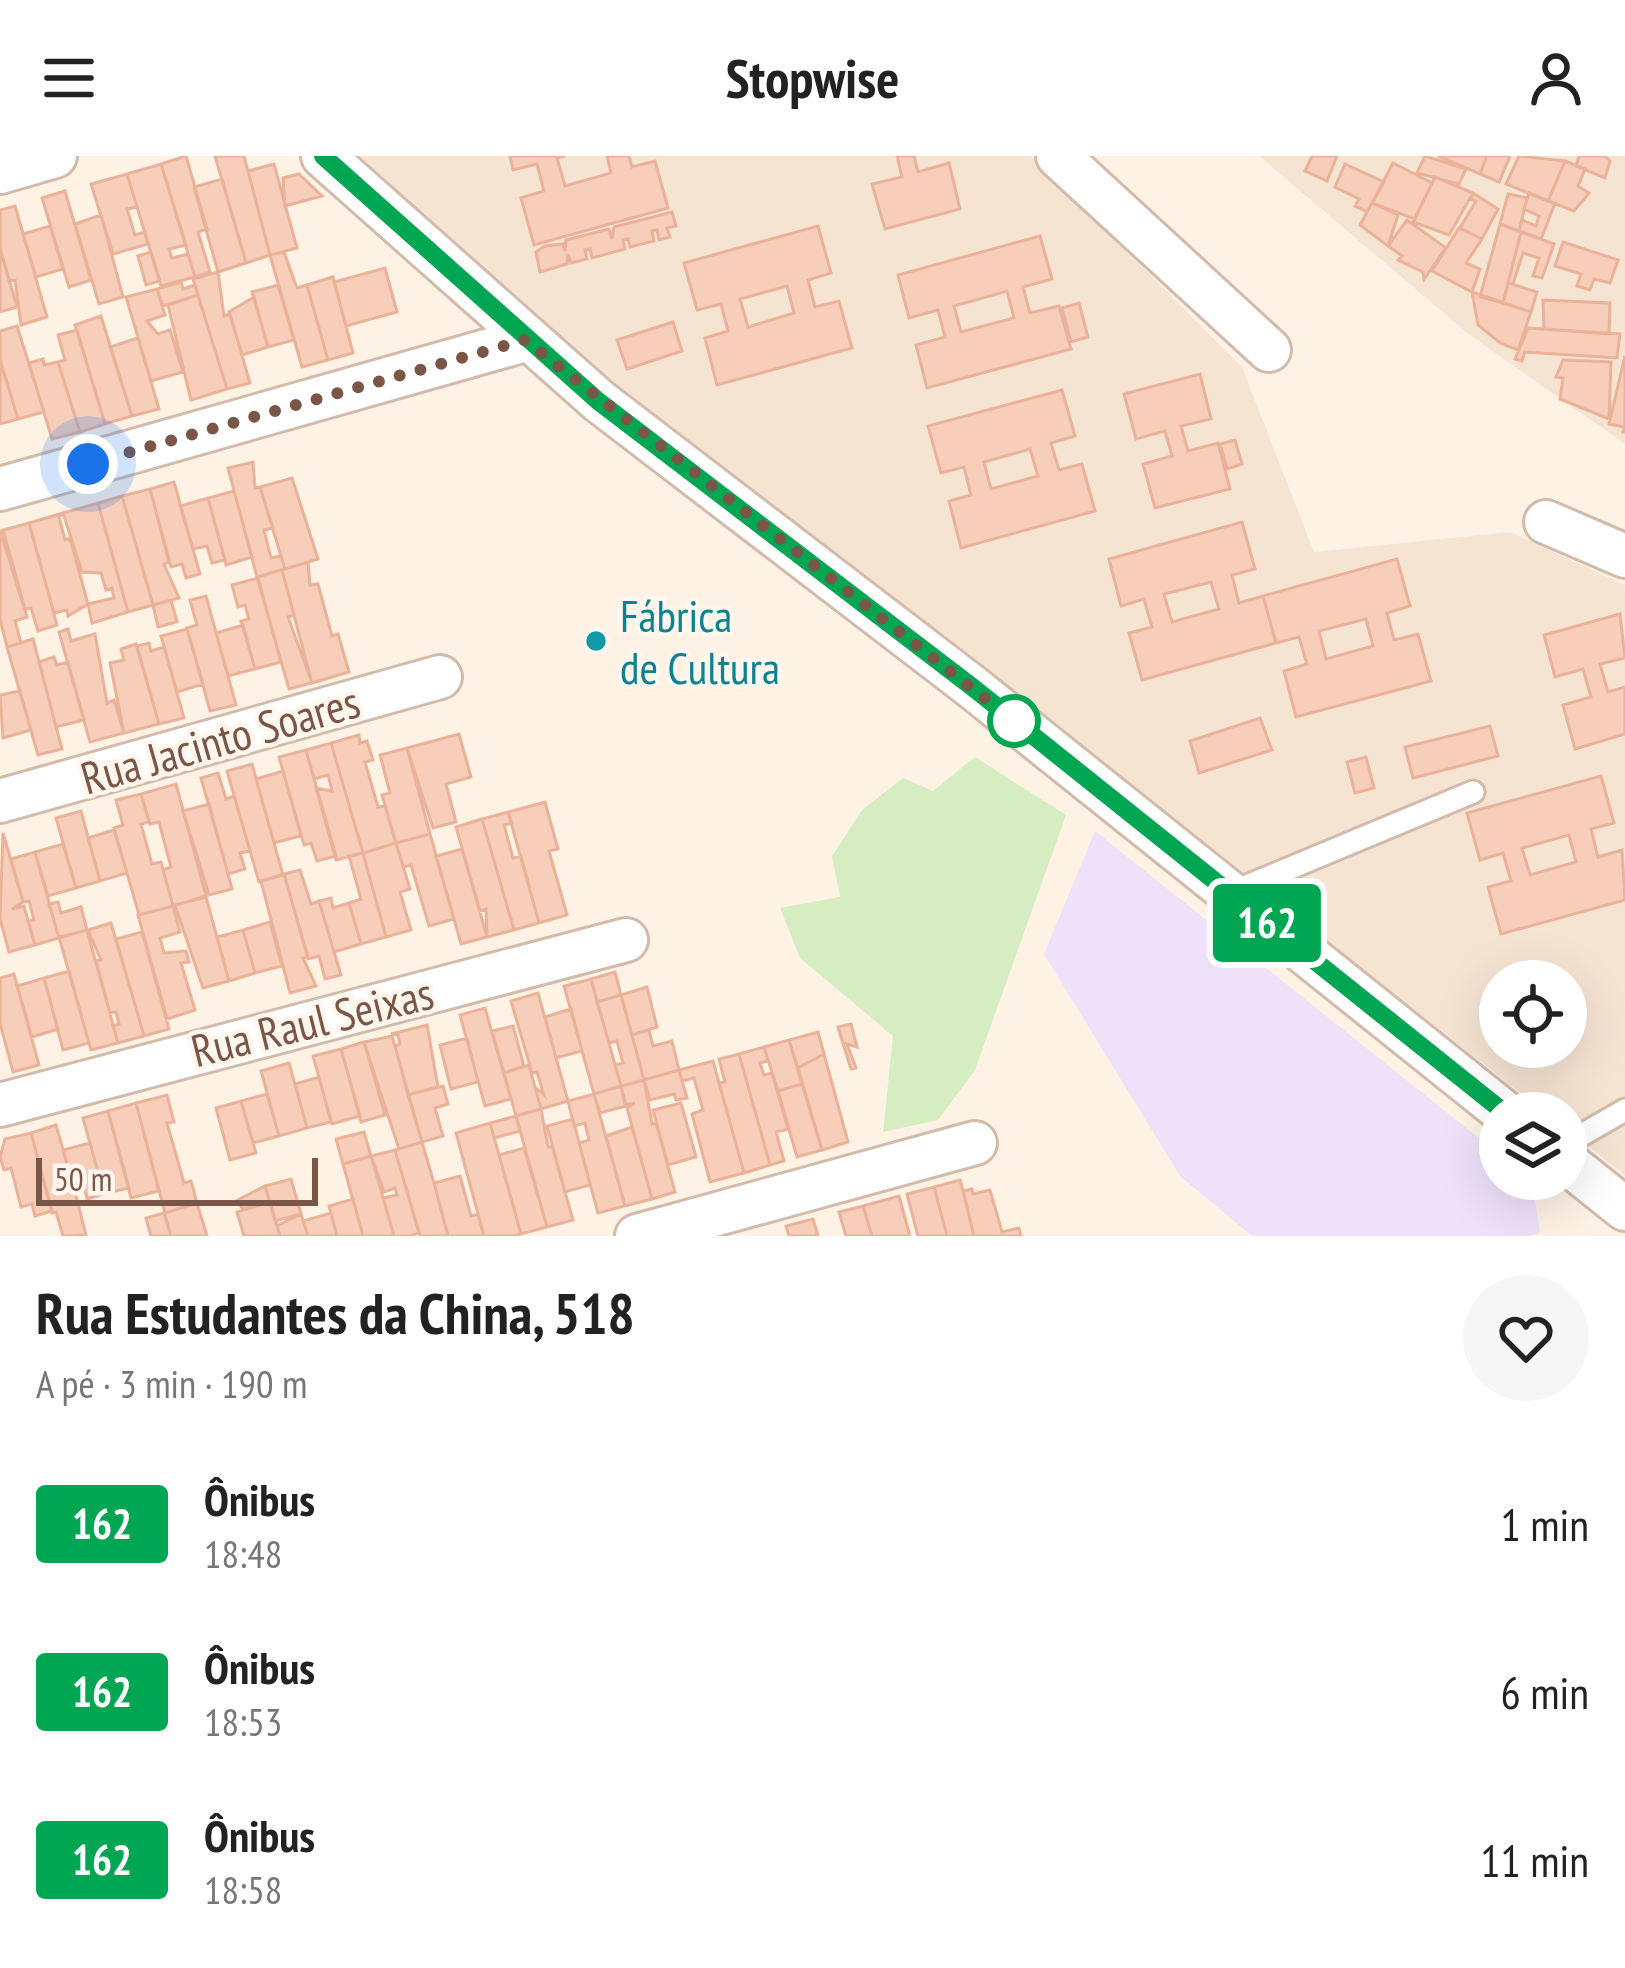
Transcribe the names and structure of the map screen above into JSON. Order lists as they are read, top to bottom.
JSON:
{
  "streets": {
    "street": ["Rua Jacinto Soares", "Rua Raul Seixas"]
  },
  "places": ["Fábrica de Cultura"],
  "lines": ["bus line 162"],
  "scale_bar": "50 m",
  "page": {
    "header": "Stopwise",
    "on_map": "162",
    "scale": "50 m",
    "heading": ["Rua Estudantes da China, 518", "A pé · 3 min · 190 m"],
    "list": [
      {
        "mark": "162",
        "name": "Ônibus",
        "note": "18:48",
        "value": "1 min"
      },
      {
        "mark": "162",
        "name": "Ônibus",
        "note": "18:53",
        "value": "6 min"
      },
      {
        "mark": "162",
        "name": "Ônibus",
        "note": "18:58",
        "value": "11 min"
      }
    ]
  }
}
